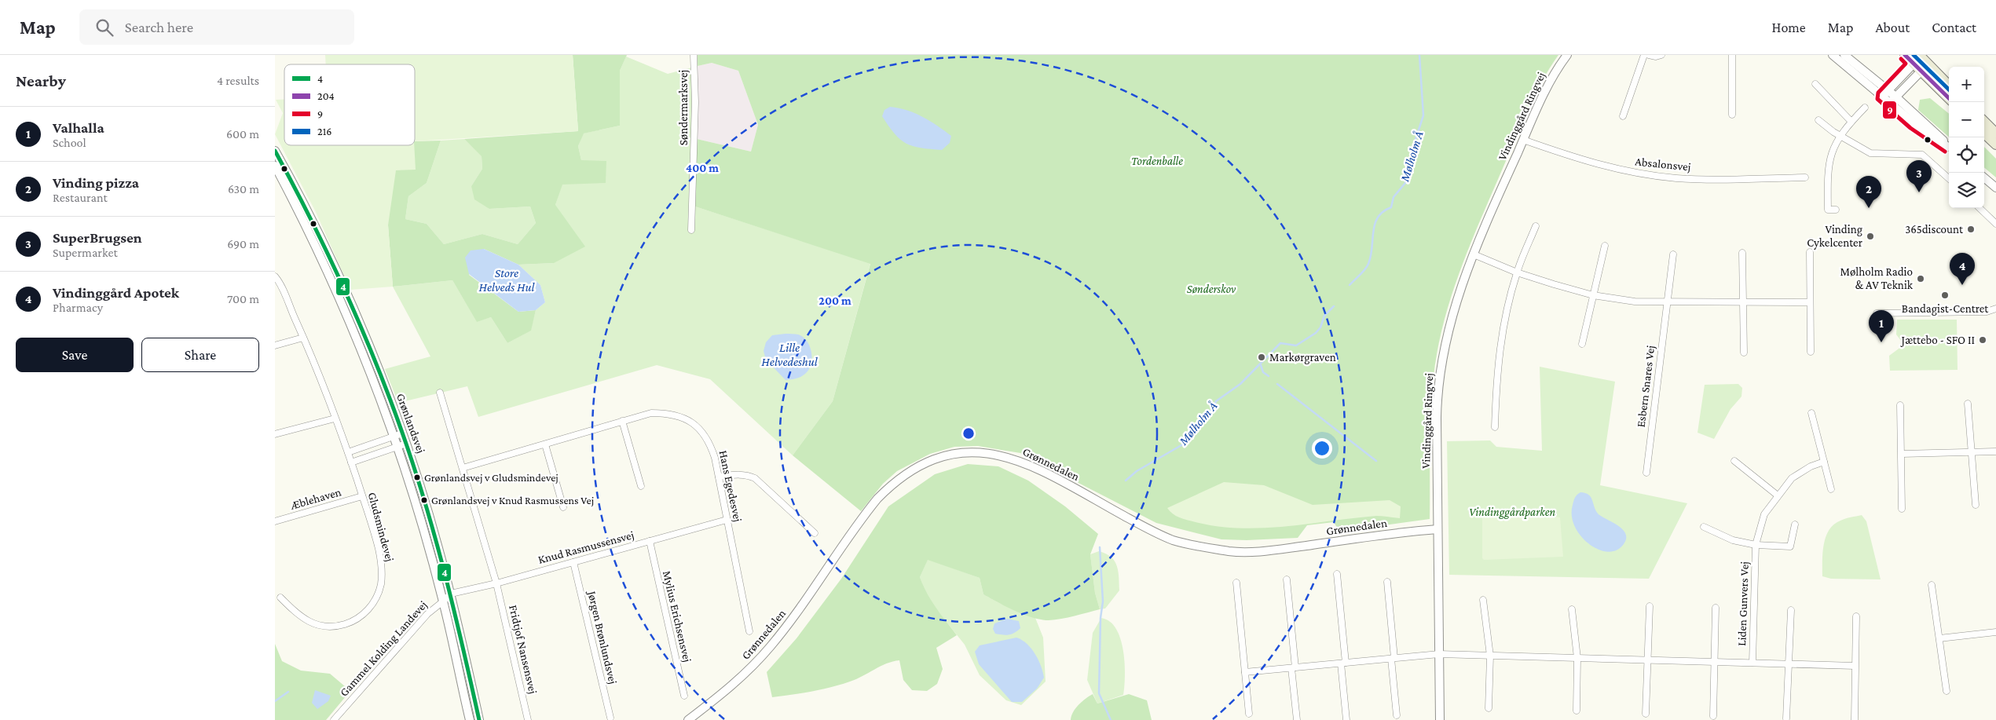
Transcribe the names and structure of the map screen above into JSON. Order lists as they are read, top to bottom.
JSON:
{
  "streets": {
    "street": [
      "Søndermarksvej",
      "Vindinggård Ringvej",
      "Absalonsvej",
      "Esbern Snares Vej",
      "Grønlandsvej",
      "Grønnedalen",
      "Hans Egedesvej",
      "Æblehaven",
      "Gludsmindevej",
      "Knud Rasmussensvej",
      "Liden Gunvers Vej",
      "Mylius Erichsensvej",
      "Jørgen Brønlundsvej",
      "Gammel Kolding Landevej",
      "Fridtjof Nansensvej"
    ]
  },
  "crossings": [
    ["Vindinggård Ringvej", "Absalonsvej"],
    ["Vindinggård Ringvej", "Grønnedalen"],
    ["Grønlandsvej", "Knud Rasmussensvej"],
    ["Grønlandsvej", "Gammel Kolding Landevej"],
    ["Hans Egedesvej", "Knud Rasmussensvej"],
    ["Hans Egedesvej", "Fridtjof Nansensvej"],
    ["Æblehaven", "Gludsmindevej"],
    ["Knud Rasmussensvej", "Mylius Erichsensvej"],
    ["Knud Rasmussensvej", "Jørgen Brønlundsvej"],
    ["Knud Rasmussensvej", "Gammel Kolding Landevej"],
    ["Knud Rasmussensvej", "Fridtjof Nansensvej"]
  ],
  "water": ["Mølholm Å", "Store Helveds Hul", "Lille Helvedeshul"],
  "parks": ["Tordenballe", "Sønderskov", "Vindinggårdparken"],
  "places": [
    "365discount",
    "Vinding Cykelcenter",
    "Mølholm Radio & AV Teknik",
    "Bandagist-Centret",
    "Jættebo - SFO II",
    "Markørgraven",
    "Grønlandsvej v Gludsmindevej",
    "Grønlandsvej v Knud Rasmussens Vej"
  ],
  "lines": [
    "transit line 204",
    "transit line 216",
    "transit line 9",
    "transit line 4"
  ],
  "legend": [
    "4",
    "204",
    "9",
    "216"
  ],
  "page": {
    "header": "Map",
    "search": "Search here",
    "nav": [
      "Home",
      "Map",
      "About",
      "Contact"
    ],
    "heading": ["Nearby", "4 results"],
    "map_buttons": ["+", "−"],
    "list": [
      {
        "mark": "1",
        "name": "Valhalla",
        "note": "School",
        "value": "600 m"
      },
      {
        "mark": "2",
        "name": "Vinding pizza",
        "note": "Restaurant",
        "value": "630 m"
      },
      {
        "mark": "3",
        "name": "SuperBrugsen",
        "note": "Supermarket",
        "value": "690 m"
      },
      {
        "mark": "4",
        "name": "Vindinggård Apotek",
        "note": "Pharmacy",
        "value": "700 m"
      }
    ],
    "pins": [
      "3",
      "2",
      "4",
      "1"
    ],
    "buttons": ["Save", "Share"]
  },
  "rings": ["400 m", "200 m"]
}
